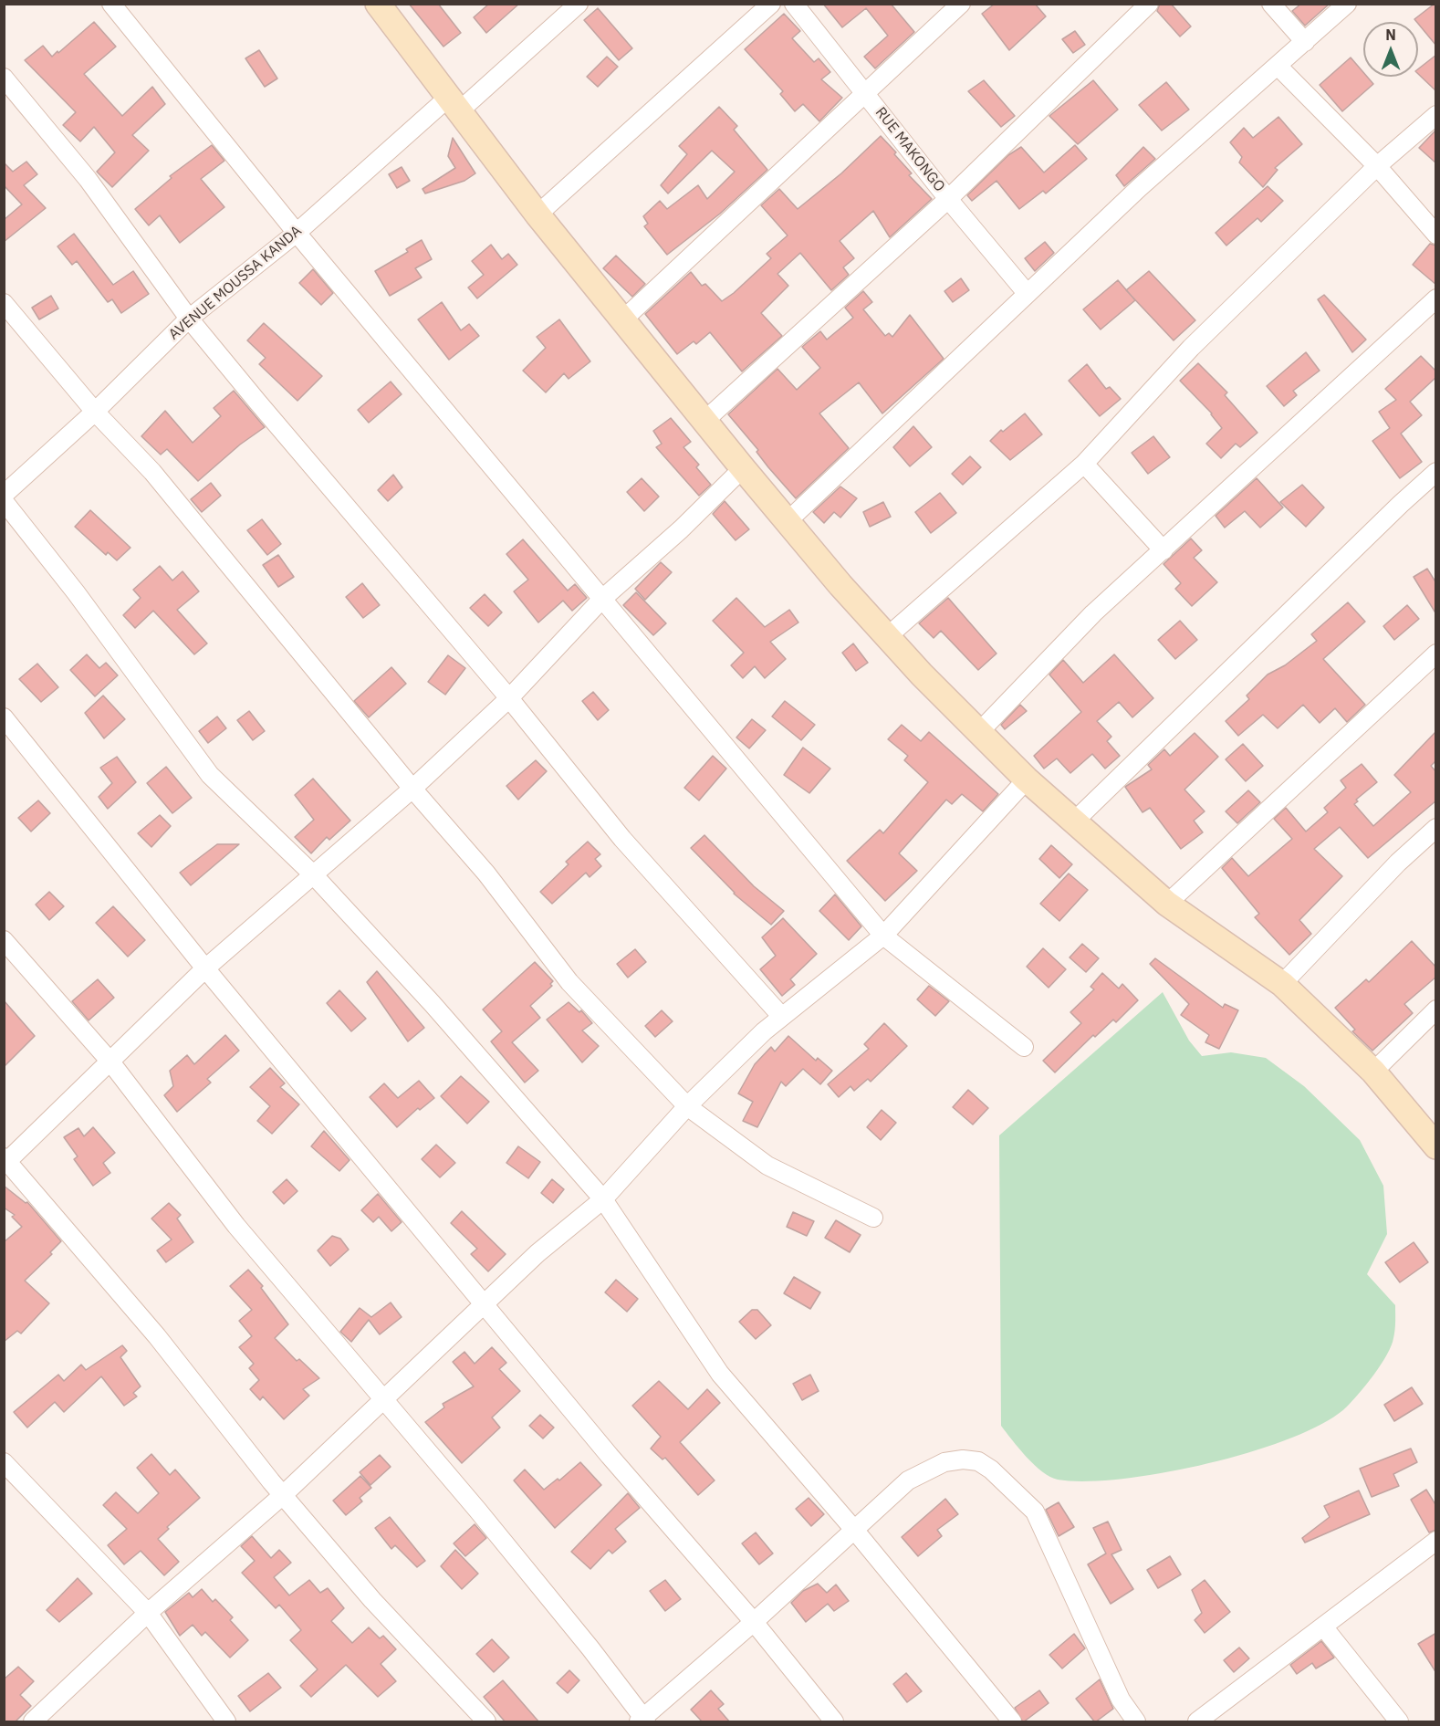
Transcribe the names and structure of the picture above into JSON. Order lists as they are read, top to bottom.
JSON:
{
  "streets": {
    "street": ["RUE MAKONGO", "AVENUE MOUSSA KANDA"]
  },
  "north": "top"
}
